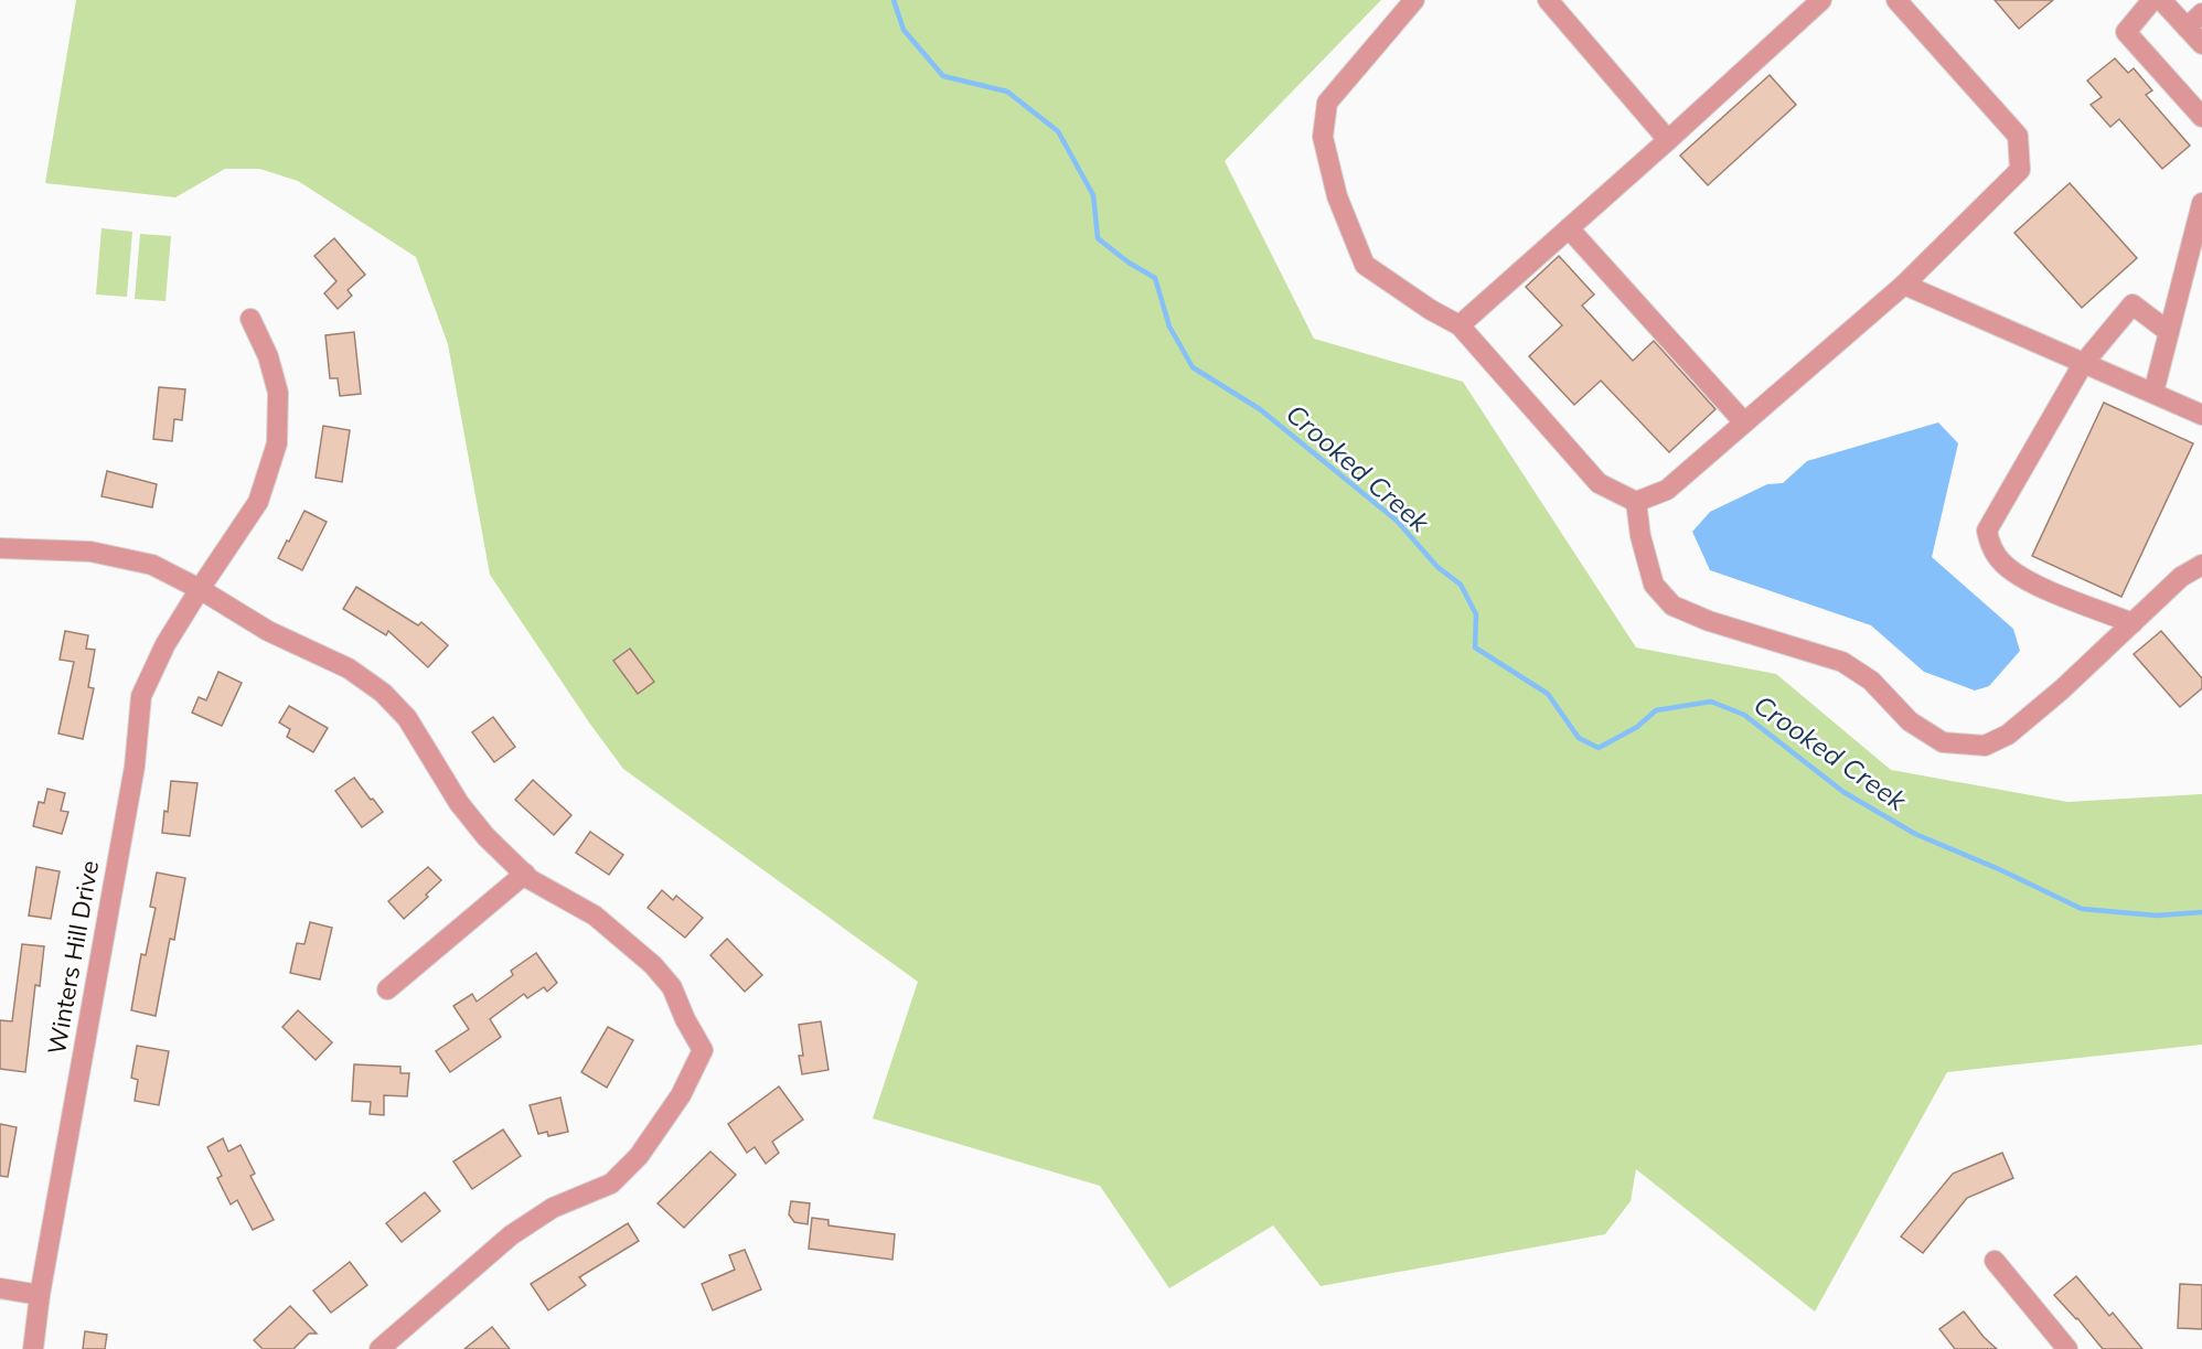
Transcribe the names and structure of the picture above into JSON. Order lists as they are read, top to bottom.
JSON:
{
  "streets": {
    "street": ["Winters Hill Drive"]
  },
  "water": ["Crooked Creek"]
}
